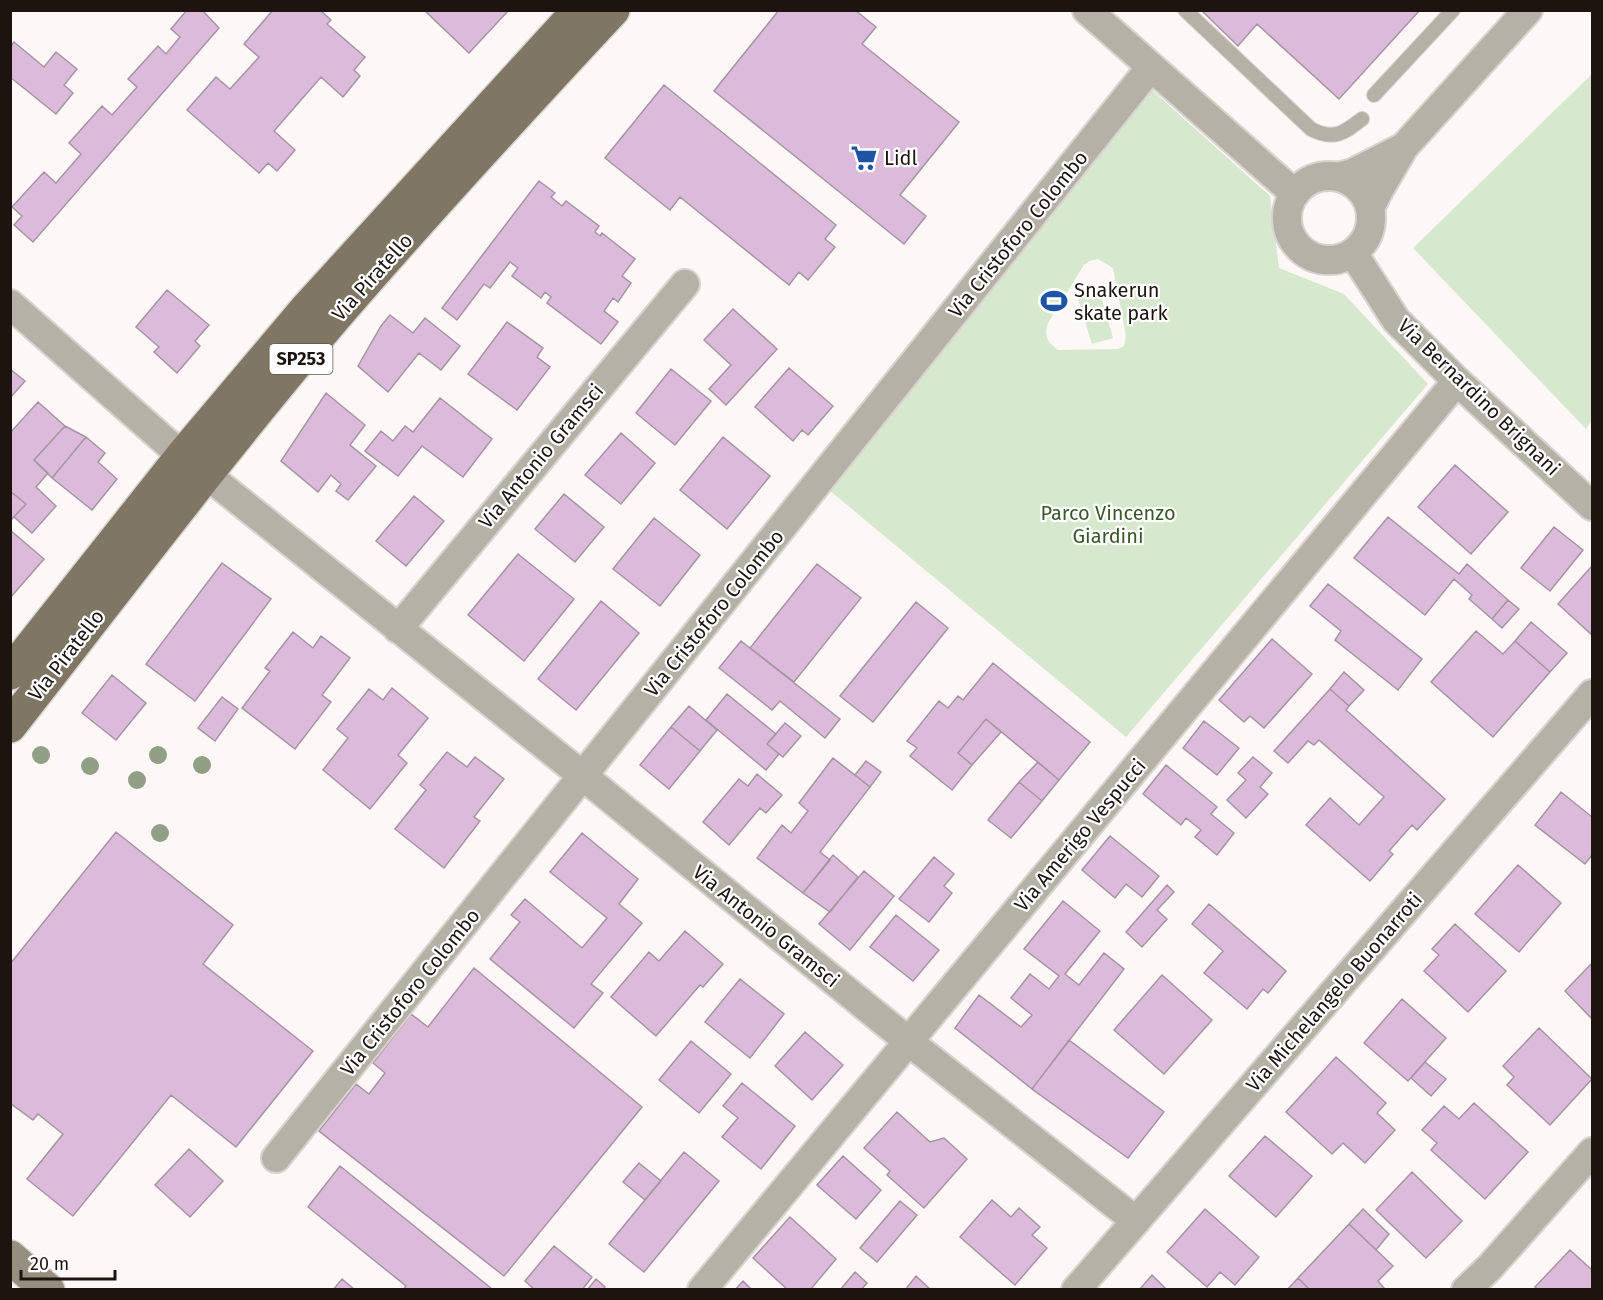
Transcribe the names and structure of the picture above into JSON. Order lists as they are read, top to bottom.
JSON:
{
  "streets": {
    "main road": ["Via Piratello", "SP253"],
    "street": [
      "Via Cristoforo Colombo",
      "Via Bernardino Brignani",
      "Via Antonio Gramsci",
      "Via Amerigo Vespucci",
      "Via Michelangelo Buonarroti"
    ]
  },
  "crossings": [
    ["Via Cristoforo Colombo", "Via Antonio Gramsci"],
    ["Via Piratello", "Via Antonio Gramsci"],
    ["Via Bernardino Brignani", "Via Amerigo Vespucci"],
    ["Via Antonio Gramsci", "Via Amerigo Vespucci"],
    ["Via Antonio Gramsci", "Via Michelangelo Buonarroti"]
  ],
  "parks": ["Parco Vincenzo Giardini"],
  "places": {
    "supermarket": ["Lidl"],
    "sports": ["Snakerun skate park"]
  },
  "scale_bar": "20 m"
}
